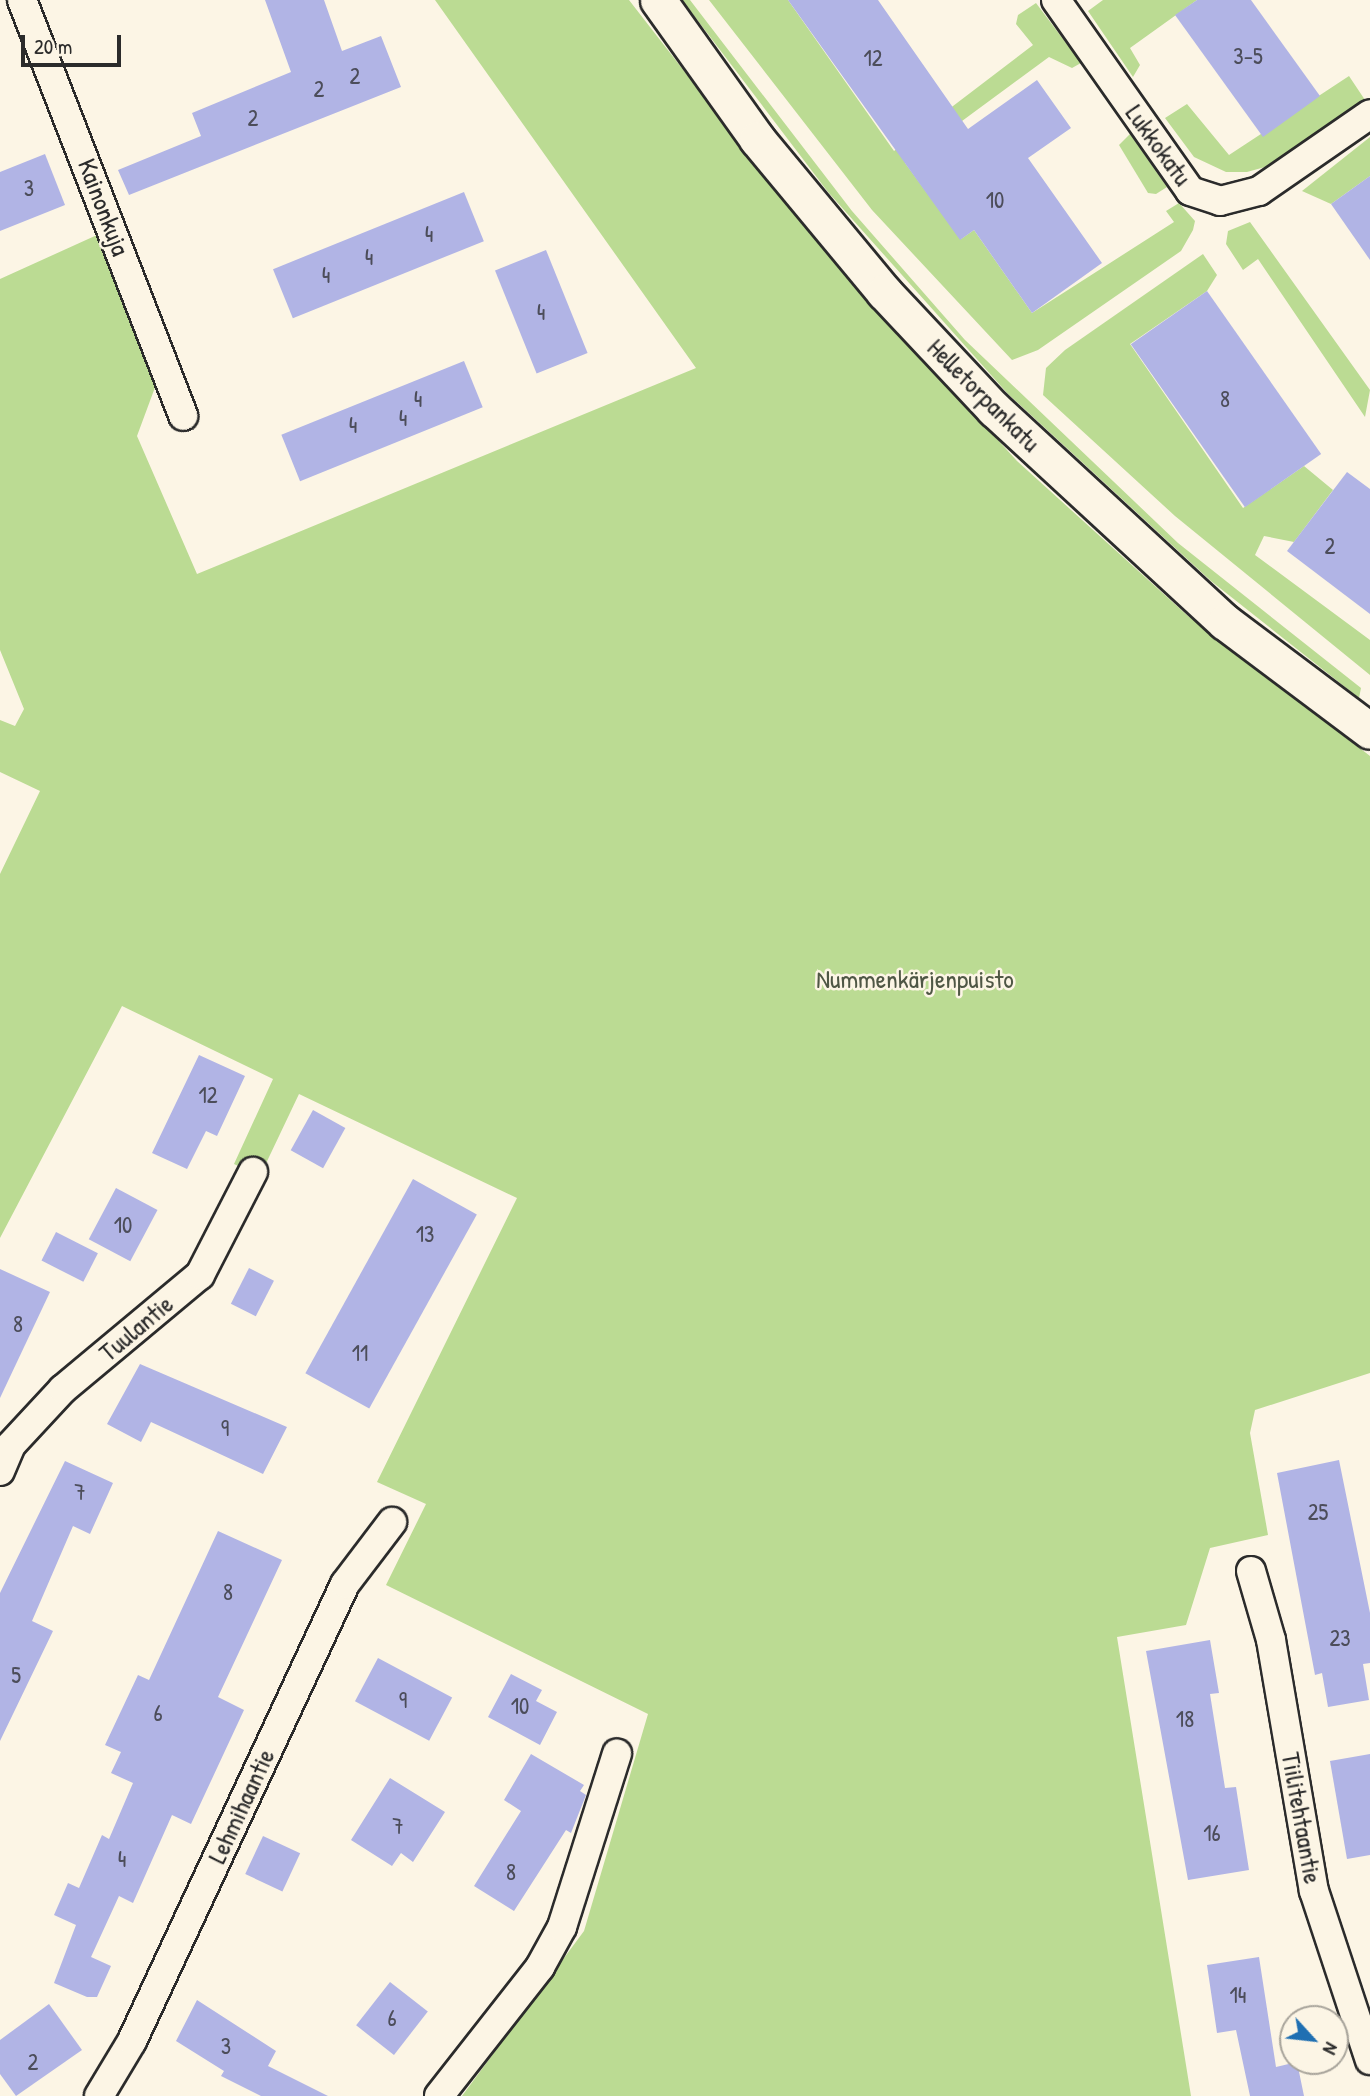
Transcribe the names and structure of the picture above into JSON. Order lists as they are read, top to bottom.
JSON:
{
  "streets": {
    "street": [
      "Lukkokatu",
      "Kainonkuja",
      "Helletorpankatu",
      "Tuulantie",
      "Lehmihaantie",
      "Tiilitehtaantie"
    ]
  },
  "parks": ["Nummenkärjenpuisto"],
  "house_numbers": [
    "3-5",
    "12",
    "2",
    "2",
    "2",
    "3",
    "10",
    "4",
    "4",
    "4",
    "4",
    "4",
    "8",
    "4",
    "4",
    "2",
    "12",
    "10",
    "13",
    "8",
    "11",
    "9",
    "7",
    "25",
    "8",
    "23",
    "5",
    "9",
    "10",
    "6",
    "18",
    "7",
    "16",
    "4",
    "8",
    "14",
    "6",
    "3",
    "2"
  ],
  "scale_bar": "20 m",
  "north": "bottom right"
}
